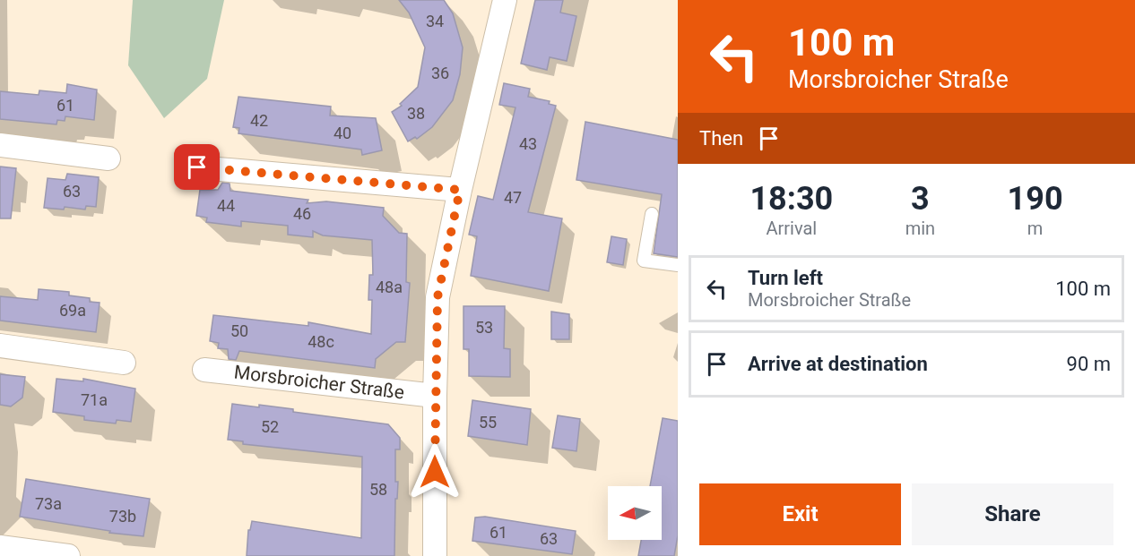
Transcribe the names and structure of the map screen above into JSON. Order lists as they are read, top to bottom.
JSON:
{
  "streets": {
    "street": ["Morsbroicher Straße"]
  },
  "house_numbers": [
    "34",
    "36",
    "61",
    "38",
    "42",
    "40",
    "43",
    "63",
    "47",
    "44",
    "46",
    "48a",
    "69a",
    "53",
    "50",
    "48c",
    "71a",
    "55",
    "52",
    "58",
    "73a",
    "73b",
    "61",
    "63"
  ],
  "north": "left",
  "page": {
    "turn": ["100 m", "Morsbroicher Straße"],
    "then": "Then",
    "eta": [
      "18:30",
      "Arrival",
      "3",
      "min",
      "190",
      "m"
    ],
    "list": [
      {
        "name": "Turn left",
        "note": "Morsbroicher Straße",
        "value": "100 m"
      },
      {
        "name": "Arrive at destination",
        "value": "90 m"
      }
    ],
    "buttons": ["Exit", "Share"]
  }
}
